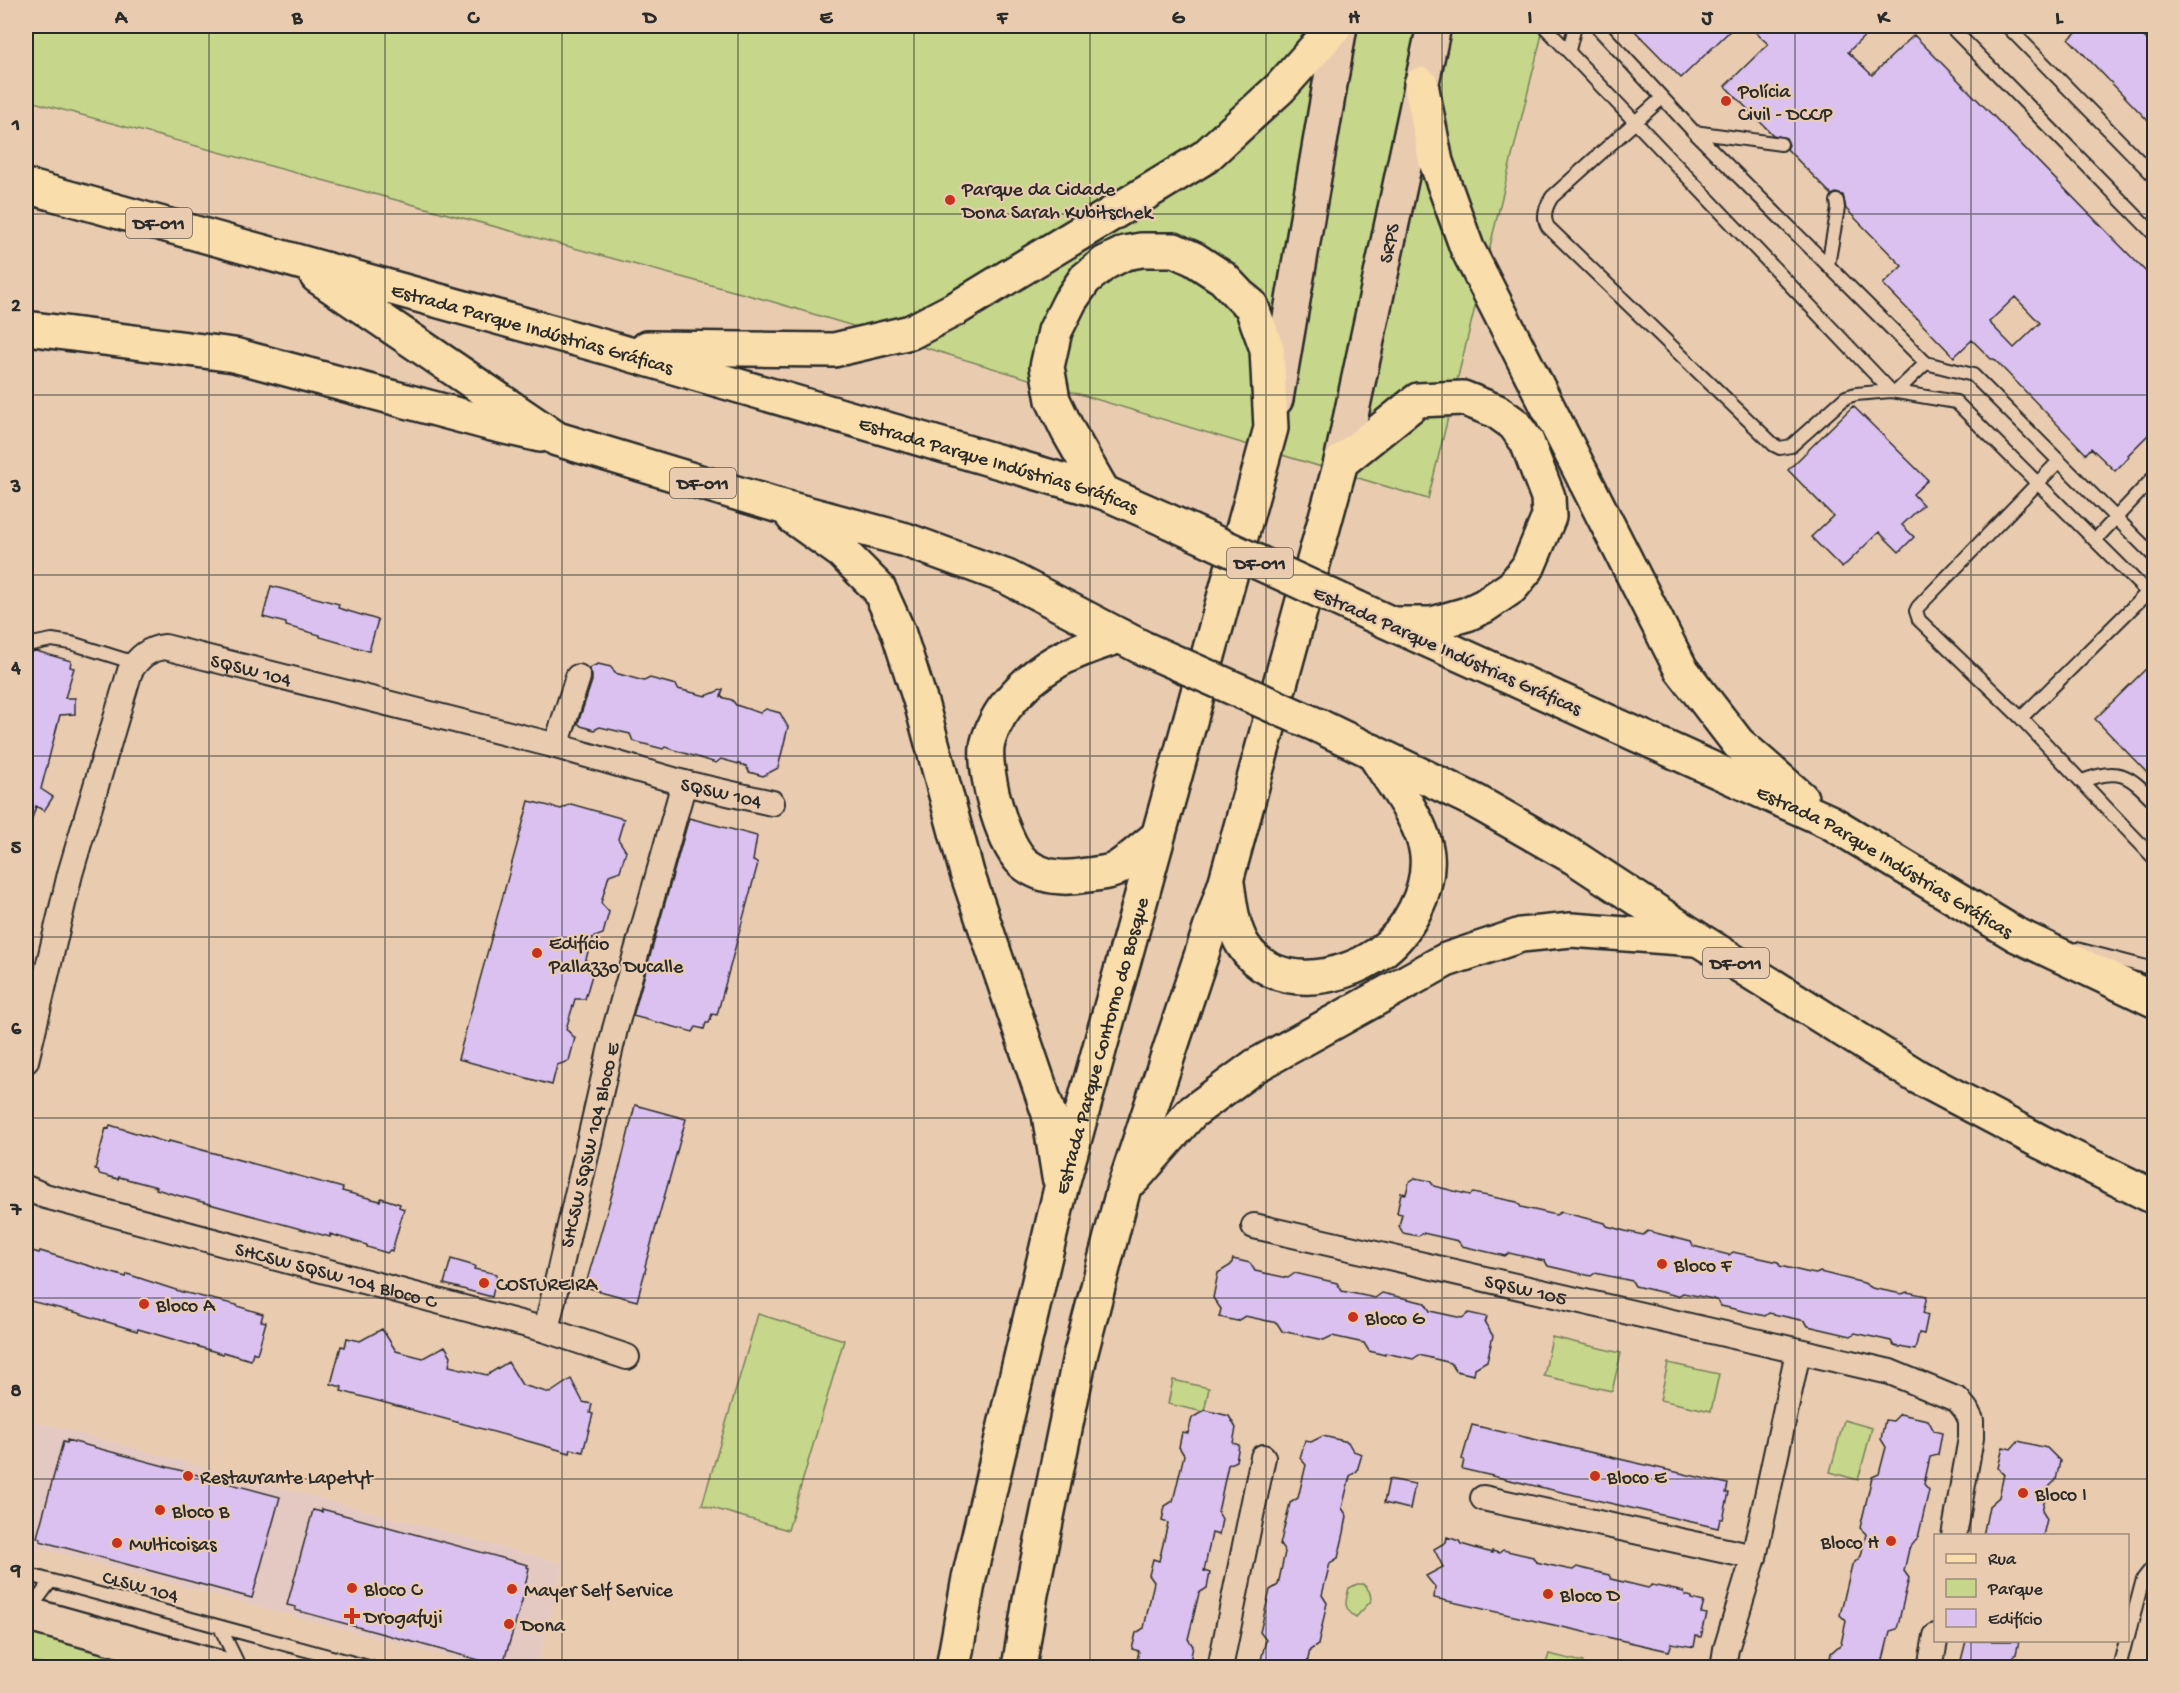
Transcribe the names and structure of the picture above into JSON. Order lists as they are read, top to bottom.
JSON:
{
  "streets": {
    "main road": [
      "DF-011",
      "SRPS",
      "Estrada Parque Indústrias Gráficas",
      "Estrada Parque Contorno do Bosque"
    ],
    "street": [
      "SQSW 104",
      "SHCSW SQSW 104 Bloco E",
      "SHCSW SQSW 104 Bloco C",
      "SQSW 105"
    ],
    "lane": ["CLSW 104"]
  },
  "crossings": [
    ["Estrada Parque Indústrias Gráficas", "Estrada Parque Contorno do Bosque"],
    ["SQSW 104", "SHCSW SQSW 104 Bloco E"],
    ["SHCSW SQSW 104 Bloco E", "SHCSW SQSW 104 Bloco C"]
  ],
  "places": {
    "other": [
      "Polícia Civil - DCCP",
      "Parque da Cidade Dona Sarah Kubitschek",
      "Edifício Pallazzo Ducalle",
      "Bloco F",
      "COSTUREIRA",
      "Bloco A",
      "Bloco G",
      "Restaurante Lapetyt",
      "Bloco E",
      "Bloco I",
      "Bloco B",
      "Bloco H",
      "Multicoisas",
      "Bloco C",
      "Mayer Self Service",
      "Bloco D",
      "Dona"
    ],
    "health": ["Drogafuji"]
  },
  "legend": ["Rua", "Parque", "Edifício"],
  "grid": {
    "columns": [
      "A",
      "B",
      "C",
      "D",
      "E",
      "F",
      "G",
      "H",
      "I",
      "J",
      "K",
      "L"
    ],
    "rows": [
      "1",
      "2",
      "3",
      "4",
      "5",
      "6",
      "7",
      "8",
      "9"
    ]
  }
}
